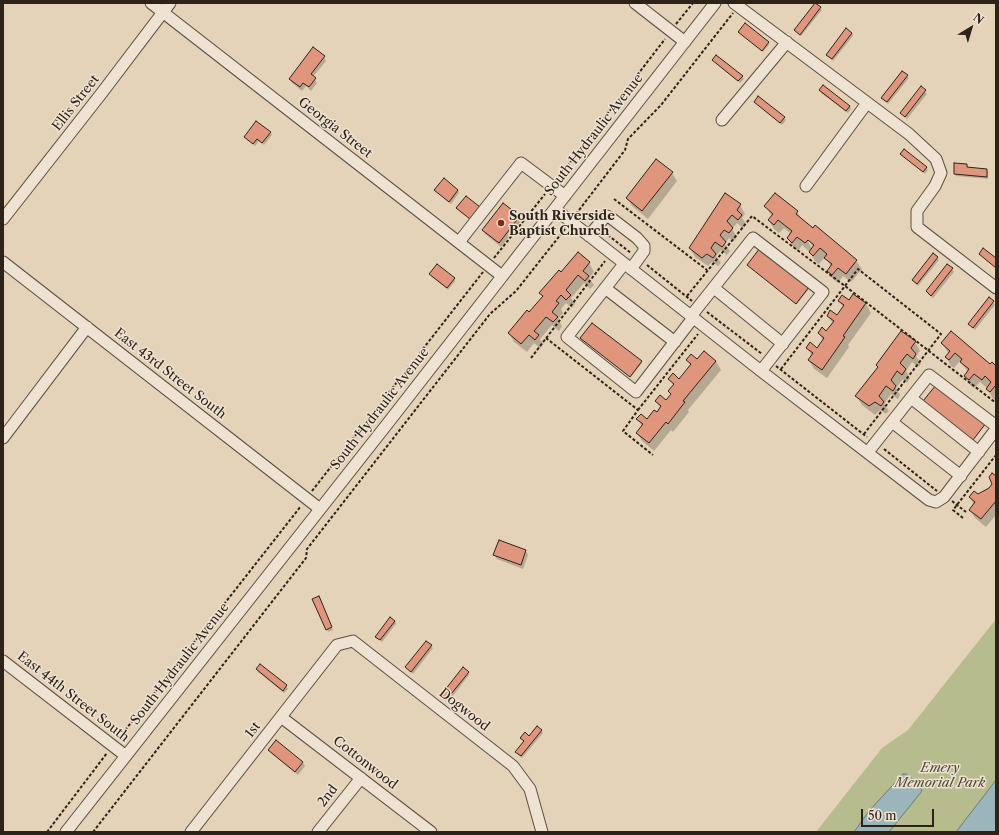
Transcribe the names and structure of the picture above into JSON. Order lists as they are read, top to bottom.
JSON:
{
  "streets": {
    "street": [
      "Ellis Street",
      "Georgia Street",
      "South Hydraulic Avenue",
      "East 43rd Street South",
      "East 44th Street South",
      "Dogwood",
      "1st",
      "Cottonwood",
      "2nd"
    ]
  },
  "crossings": [
    ["Ellis Street", "Georgia Street"],
    ["Georgia Street", "South Hydraulic Avenue"],
    ["South Hydraulic Avenue", "East 43rd Street South"],
    ["South Hydraulic Avenue", "East 44th Street South"],
    ["Dogwood", "1st"],
    ["1st", "Cottonwood"],
    ["Cottonwood", "2nd"]
  ],
  "parks": ["Emery Memorial Park"],
  "places": ["South Riverside Baptist Church"],
  "scale_bar": "50 m",
  "north": "top right"
}
